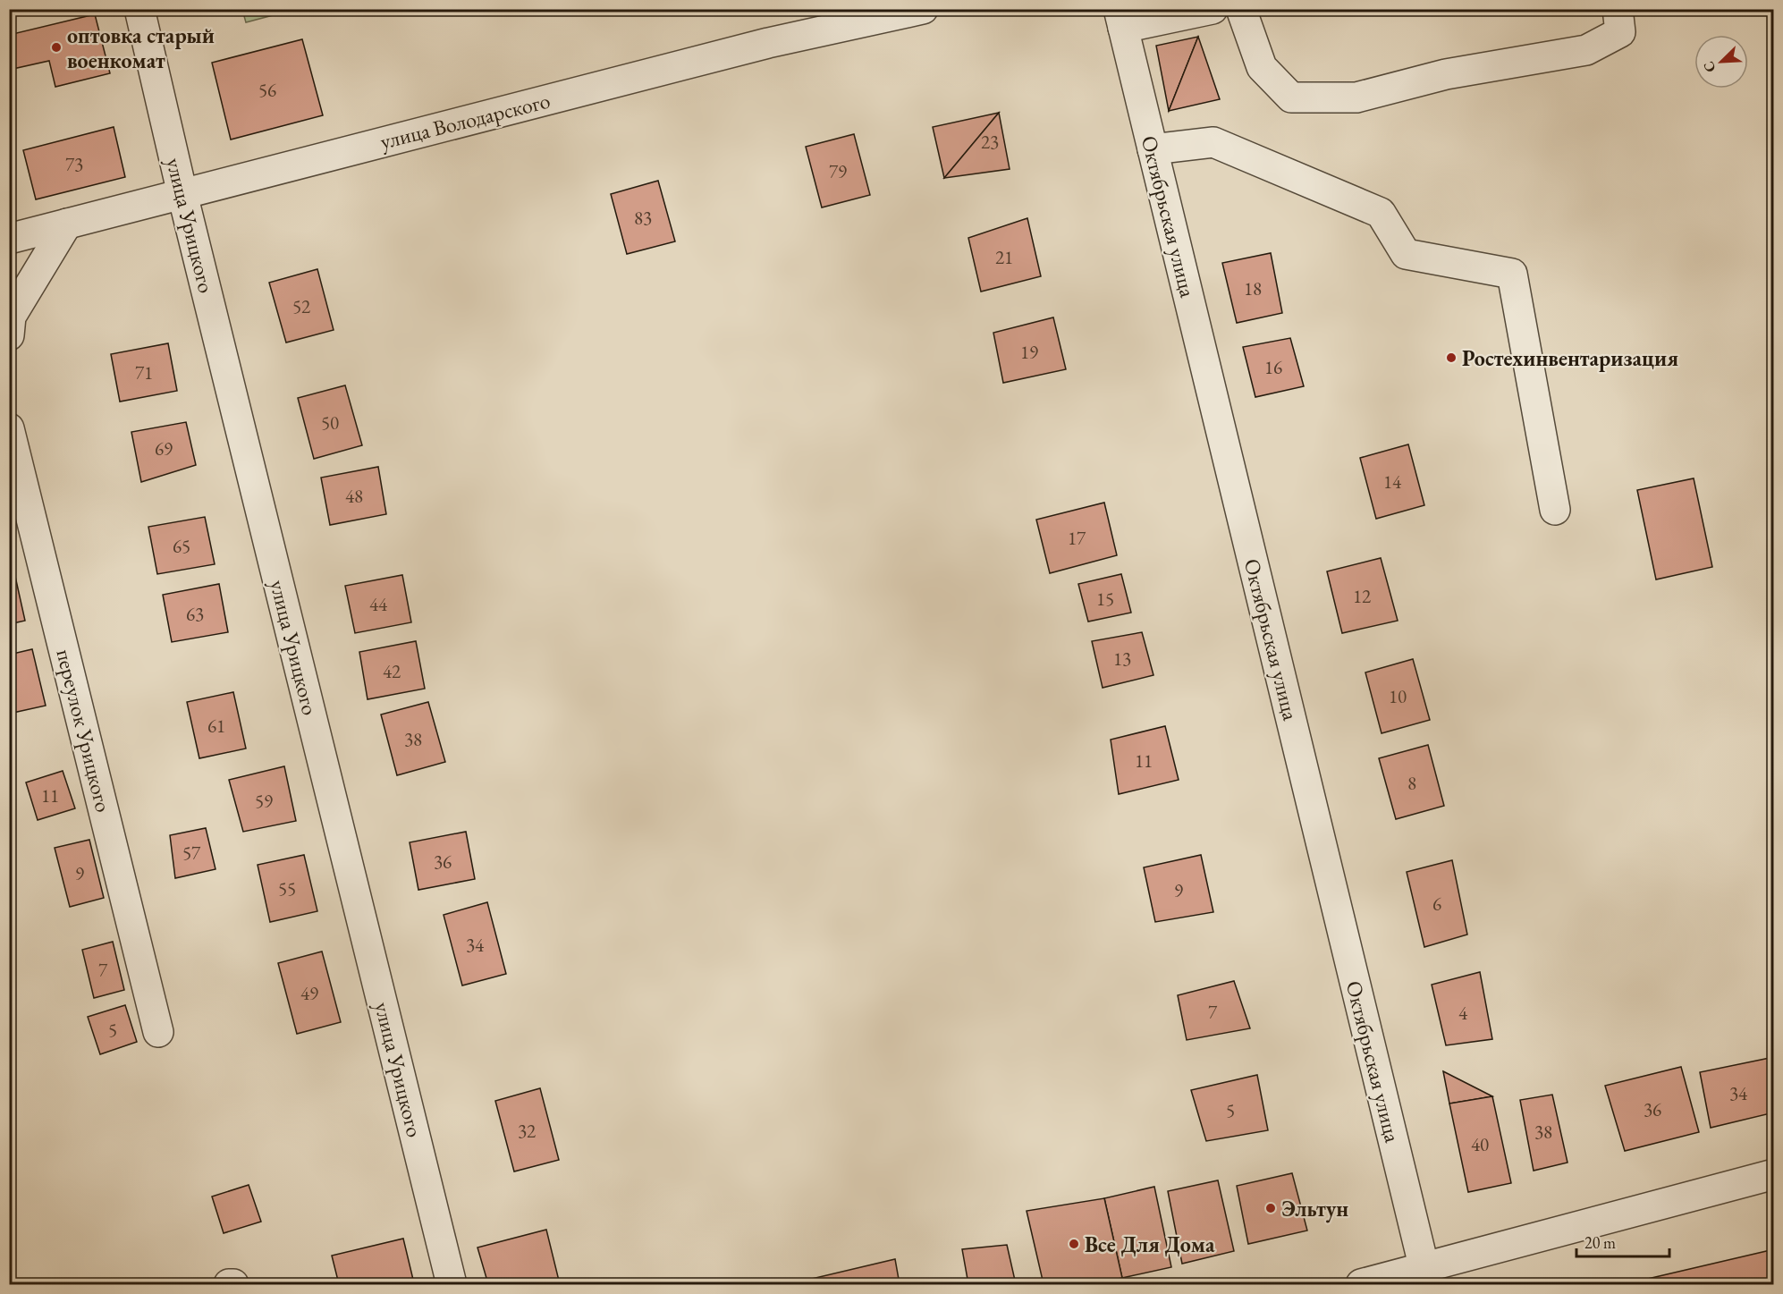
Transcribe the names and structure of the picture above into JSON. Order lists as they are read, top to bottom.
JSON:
{
  "streets": {
    "street": [
      "улица Володарского",
      "Октябрьская улица",
      "улица Урицкого",
      "переулок Урицкого"
    ]
  },
  "crossings": [
    ["улица Володарского", "улица Урицкого"]
  ],
  "places": [
    "оптовка старый военкомат",
    "Ростехинвентаризация",
    "Эльтун",
    "Все Для Дома"
  ],
  "house_numbers": [
    "56",
    "23",
    "73",
    "79",
    "83",
    "21",
    "18",
    "52",
    "19",
    "16",
    "71",
    "50",
    "69",
    "14",
    "48",
    "17",
    "65",
    "12",
    "15",
    "44",
    "63",
    "13",
    "42",
    "10",
    "61",
    "38",
    "11",
    "8",
    "11",
    "59",
    "57",
    "36",
    "9",
    "55",
    "9",
    "6",
    "34",
    "7",
    "49",
    "7",
    "4",
    "5",
    "34",
    "36",
    "5",
    "32",
    "38",
    "40"
  ],
  "scale_bar": "20 m",
  "north": "bottom left"
}
